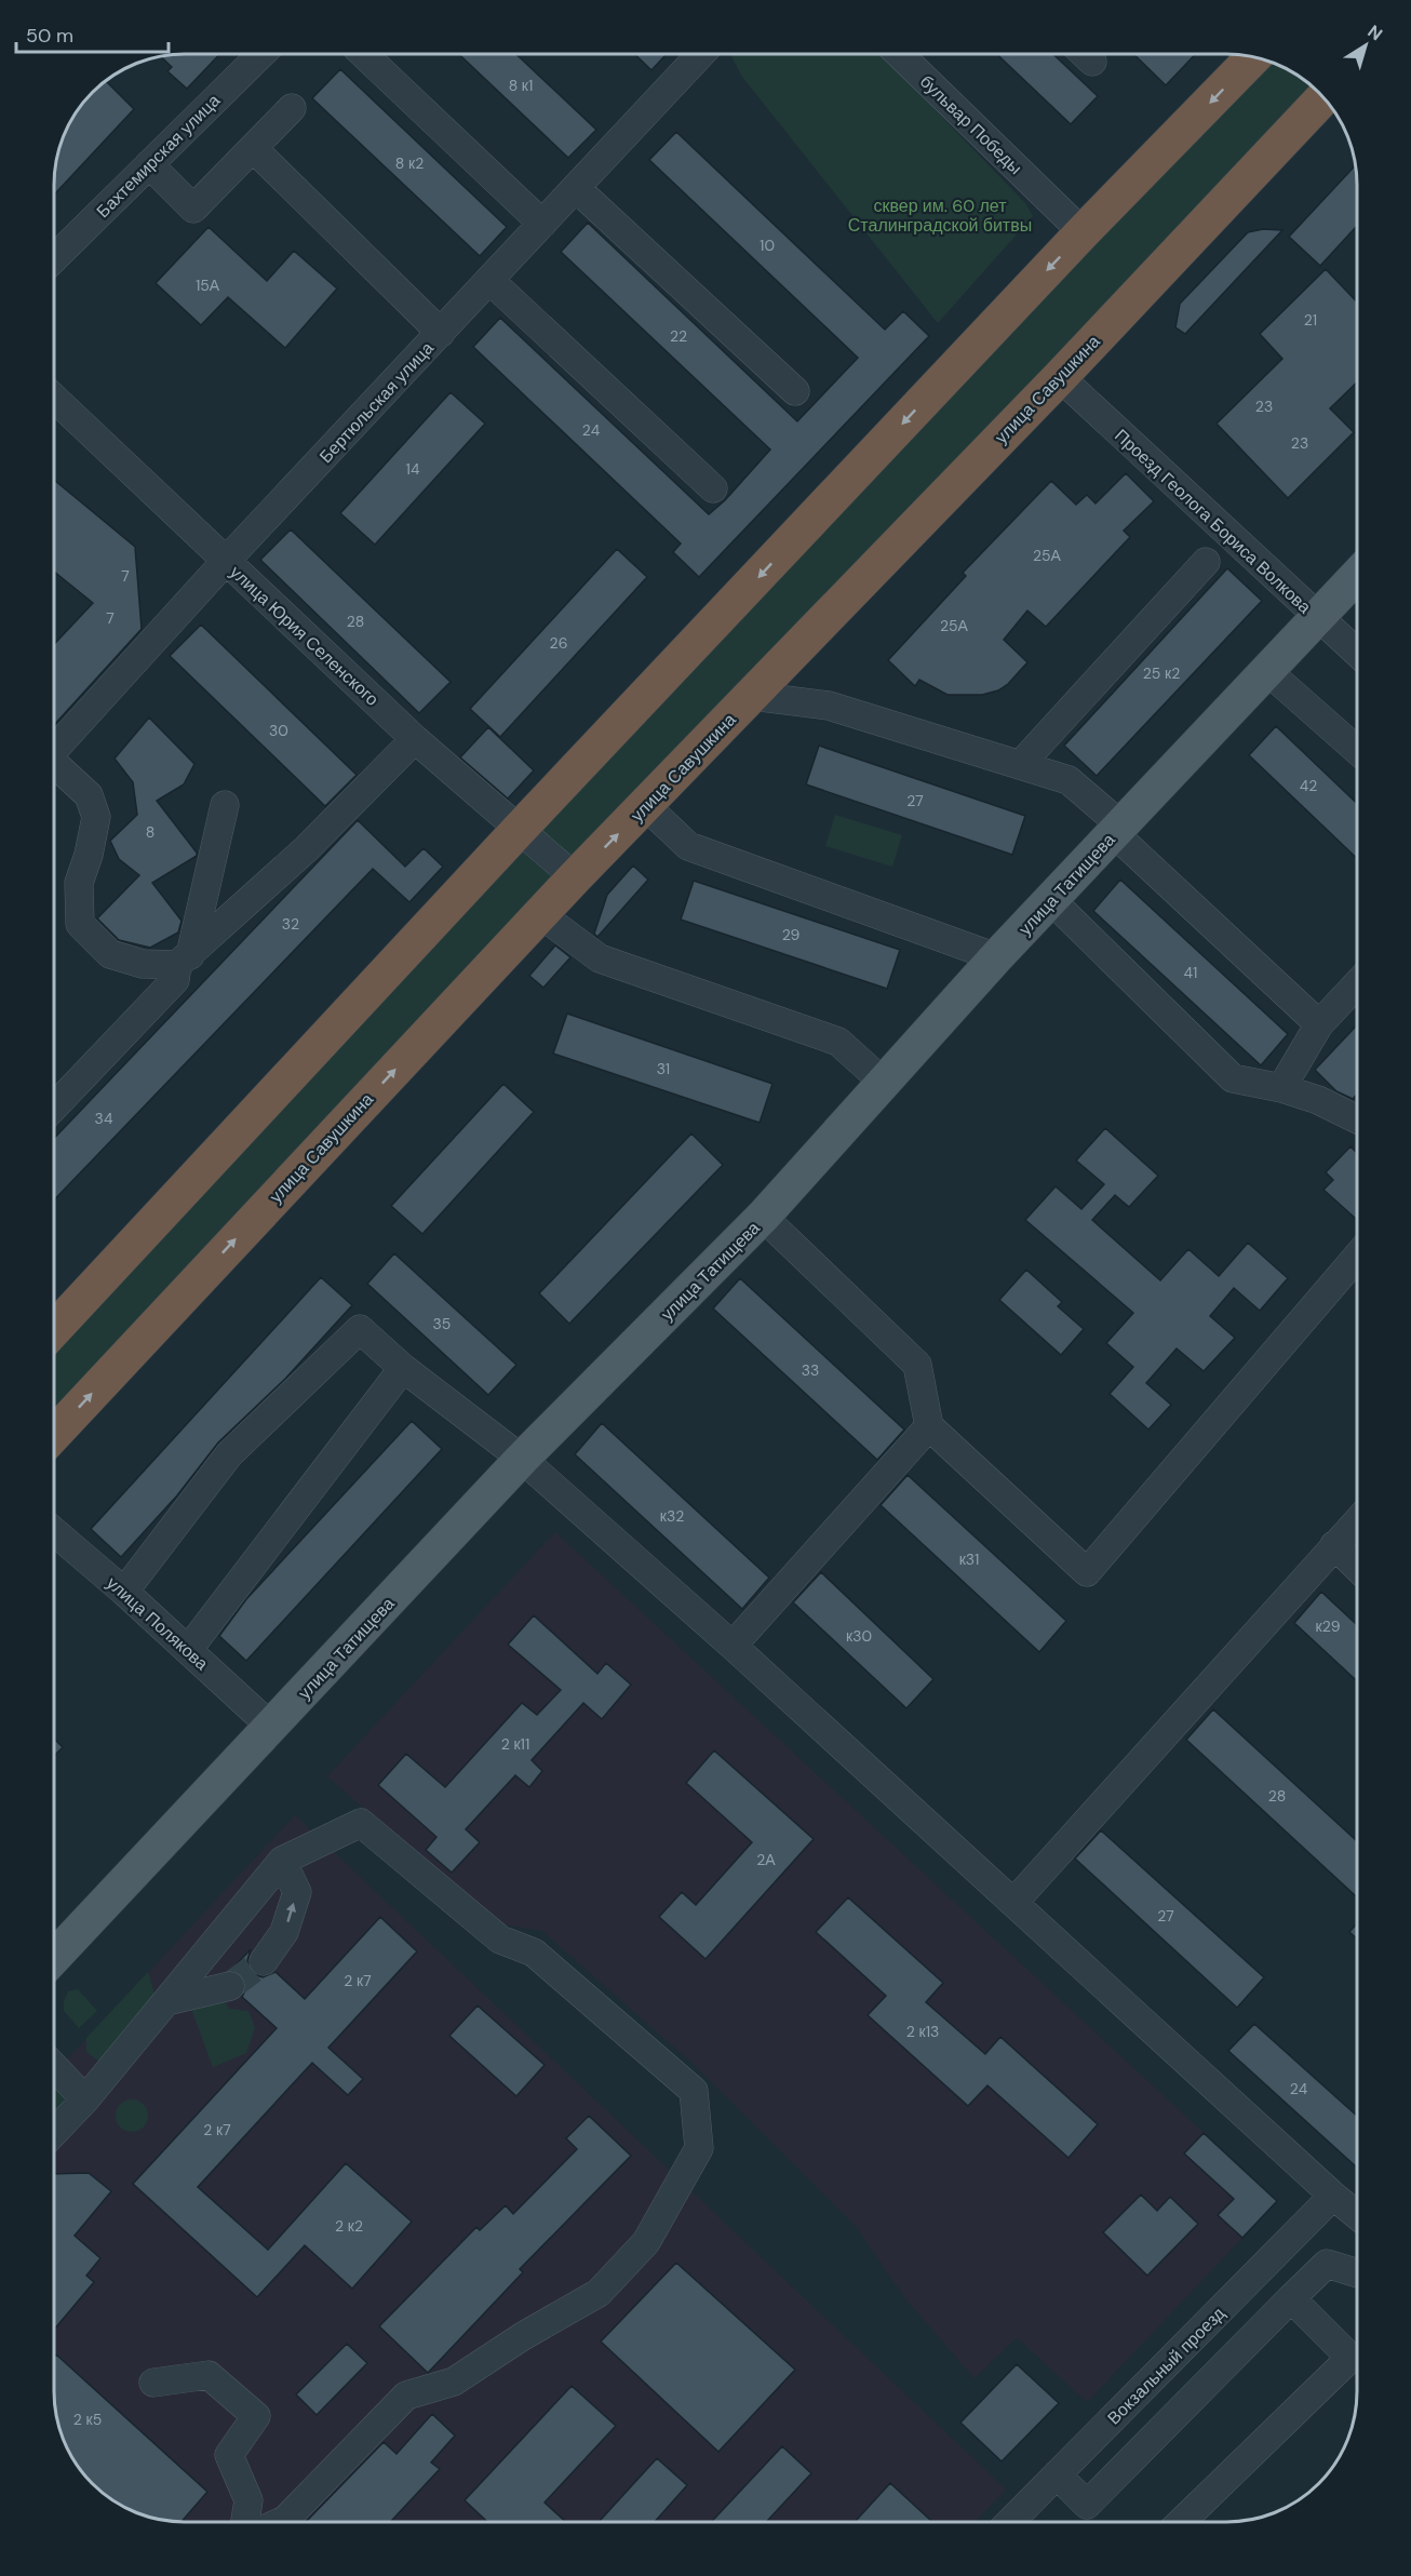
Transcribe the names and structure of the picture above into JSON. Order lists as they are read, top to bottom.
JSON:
{
  "streets": {
    "highway": ["улица Савушкина"],
    "main road": ["улица Татищева"],
    "street": [
      "бульвар Победы",
      "Бахтемирская улица",
      "Бертюльская улица",
      "Проезд Геолога Бориса Волкова",
      "улица Юрия Селенского",
      "улица Полякова",
      "Вокзальный проезд"
    ]
  },
  "crossings": [
    ["улица Савушкина", "Проезд Геолога Бориса Волкова"],
    ["улица Савушкина", "улица Юрия Селенского"],
    ["Бертюльская улица", "улица Юрия Селенского"],
    ["Проезд Геолога Бориса Волкова", "улица Татищева"],
    ["улица Татищева", "улица Полякова"]
  ],
  "parks": ["сквер им. 60 лет Сталинградской битвы"],
  "house_numbers": [
    "8 к1",
    "8 к2",
    "10",
    "15А",
    "21",
    "22",
    "23",
    "24",
    "23",
    "14",
    "25А",
    "7",
    "7",
    "28",
    "25А",
    "26",
    "25 к2",
    "30",
    "42",
    "27",
    "8",
    "32",
    "29",
    "41",
    "31",
    "34",
    "35",
    "33",
    "к32",
    "к31",
    "к29",
    "к30",
    "2 к11",
    "28",
    "2А",
    "27",
    "2 к7",
    "2 к13",
    "24",
    "2 к7",
    "2 к2",
    "2 к5"
  ],
  "scale_bar": "50 m",
  "north": "top right"
}
